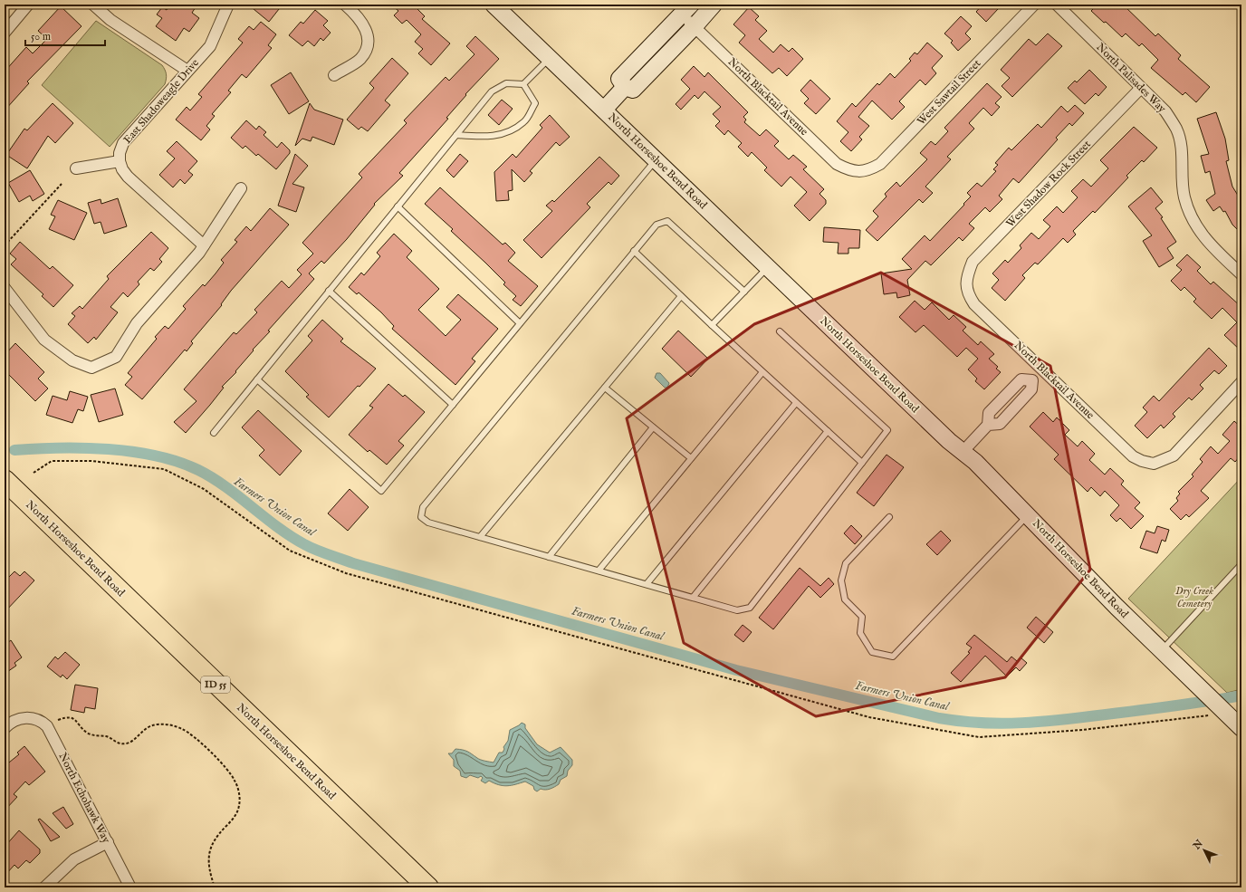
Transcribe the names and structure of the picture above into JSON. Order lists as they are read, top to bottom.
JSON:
{
  "streets": {
    "highway": ["North Horseshoe Bend Road", "ID 55"],
    "street": [
      "North Palisades Way",
      "West Sawtail Street",
      "North Blacktail Avenue",
      "East Shadoweagle Drive",
      "West Shadow Rock Street",
      "North Echohawk Way"
    ]
  },
  "crossings": [
    ["North Palisades Way", "West Shadow Rock Street"],
    ["West Sawtail Street", "North Blacktail Avenue"],
    ["North Blacktail Avenue", "West Shadow Rock Street"]
  ],
  "water": ["Farmers Union Canal"],
  "parks": ["Dry Creek Cemetery"],
  "scale_bar": "50 m",
  "north": "top left"
}
